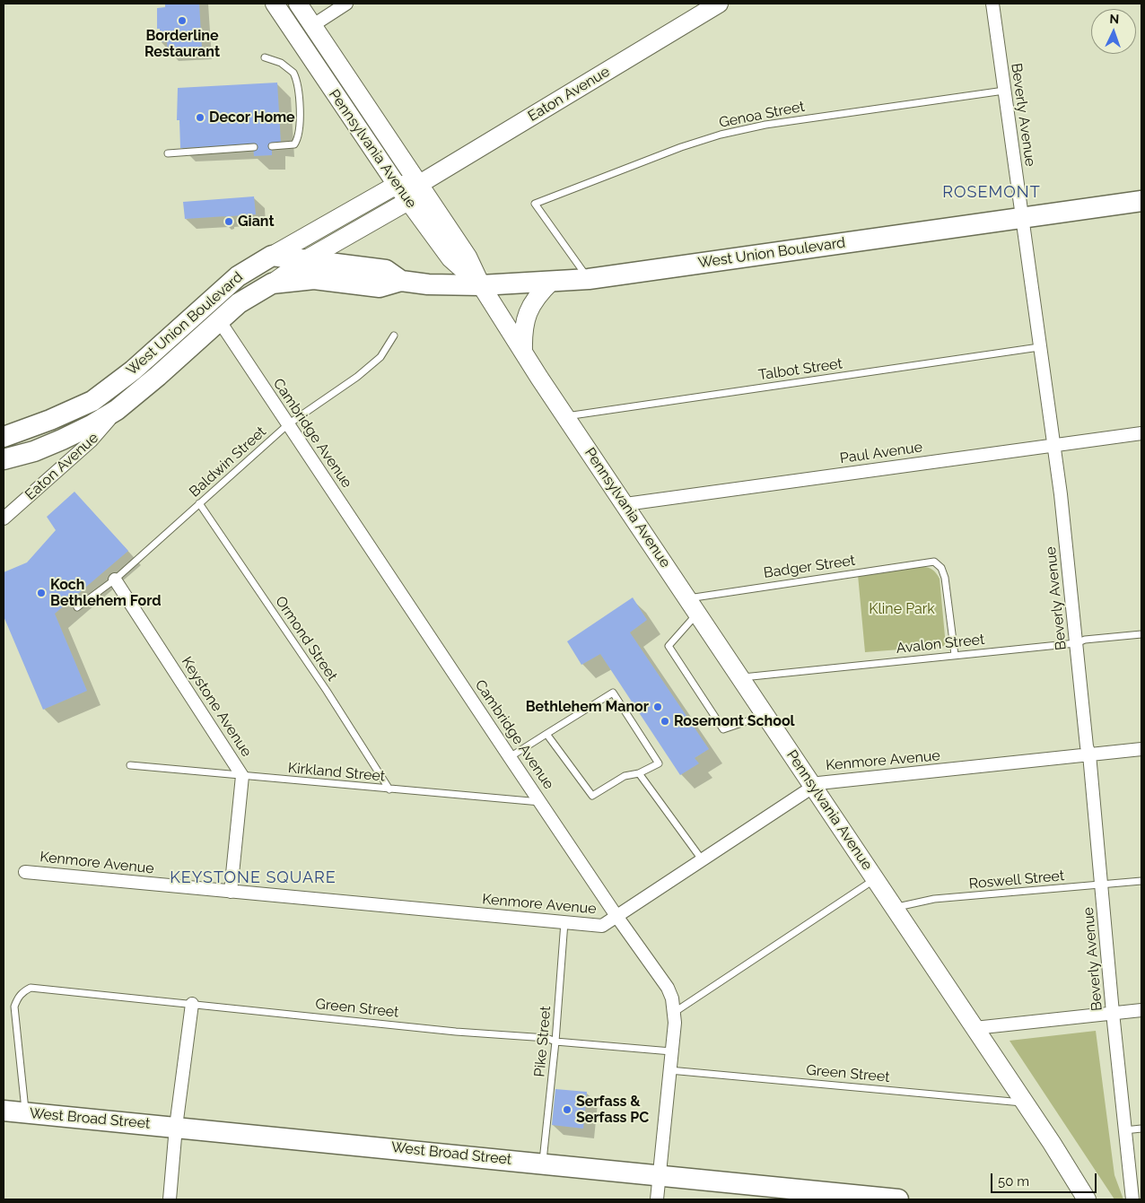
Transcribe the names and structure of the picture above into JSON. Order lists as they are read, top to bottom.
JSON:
{
  "streets": {
    "main road": ["West Union Boulevard", "West Broad Street"],
    "street": [
      "Eaton Avenue",
      "Beverly Avenue",
      "Pennsylvania Avenue",
      "Cambridge Avenue",
      "Paul Avenue",
      "Keystone Avenue",
      "Kenmore Avenue"
    ],
    "lane": [
      "Genoa Street",
      "Talbot Street",
      "Baldwin Street",
      "Badger Street",
      "Ormond Street",
      "Avalon Street",
      "Kirkland Street",
      "Roswell Street",
      "Green Street",
      "Pike Street"
    ]
  },
  "crossings": [
    ["Eaton Avenue", "Pennsylvania Avenue"],
    ["Eaton Avenue", "West Union Boulevard"],
    ["Genoa Street", "Beverly Avenue"],
    ["Genoa Street", "West Union Boulevard"],
    ["Beverly Avenue", "West Union Boulevard"],
    ["Beverly Avenue", "Talbot Street"],
    ["Beverly Avenue", "Paul Avenue"],
    ["Beverly Avenue", "Avalon Street"],
    ["Beverly Avenue", "Kenmore Avenue"],
    ["Beverly Avenue", "Roswell Street"],
    ["Pennsylvania Avenue", "West Union Boulevard"],
    ["Pennsylvania Avenue", "Talbot Street"],
    ["Pennsylvania Avenue", "Paul Avenue"],
    ["Pennsylvania Avenue", "Badger Street"],
    ["Pennsylvania Avenue", "Avalon Street"],
    ["Pennsylvania Avenue", "Kenmore Avenue"],
    ["Pennsylvania Avenue", "Roswell Street"],
    ["Pennsylvania Avenue", "Green Street"],
    ["West Union Boulevard", "Cambridge Avenue"],
    ["Cambridge Avenue", "Baldwin Street"],
    ["Cambridge Avenue", "Kenmore Avenue"],
    ["Cambridge Avenue", "Kirkland Street"],
    ["Cambridge Avenue", "Green Street"],
    ["Cambridge Avenue", "West Broad Street"],
    ["Baldwin Street", "Ormond Street"],
    ["Baldwin Street", "Keystone Avenue"],
    ["Badger Street", "Avalon Street"],
    ["Ormond Street", "Kirkland Street"],
    ["Keystone Avenue", "Kenmore Avenue"],
    ["Keystone Avenue", "Kirkland Street"],
    ["Kenmore Avenue", "Pike Street"],
    ["Green Street", "Pike Street"],
    ["Green Street", "West Broad Street"],
    ["Pike Street", "West Broad Street"]
  ],
  "districts": ["ROSEMONT", "KEYSTONE SQUARE"],
  "parks": ["Kline Park"],
  "places": [
    "Borderline Restaurant",
    "Decor Home",
    "Giant",
    "Koch Bethlehem Ford",
    "Bethlehem Manor",
    "Rosemont School",
    "Serfass & Serfass PC"
  ],
  "scale_bar": "50 m",
  "north": "top"
}
